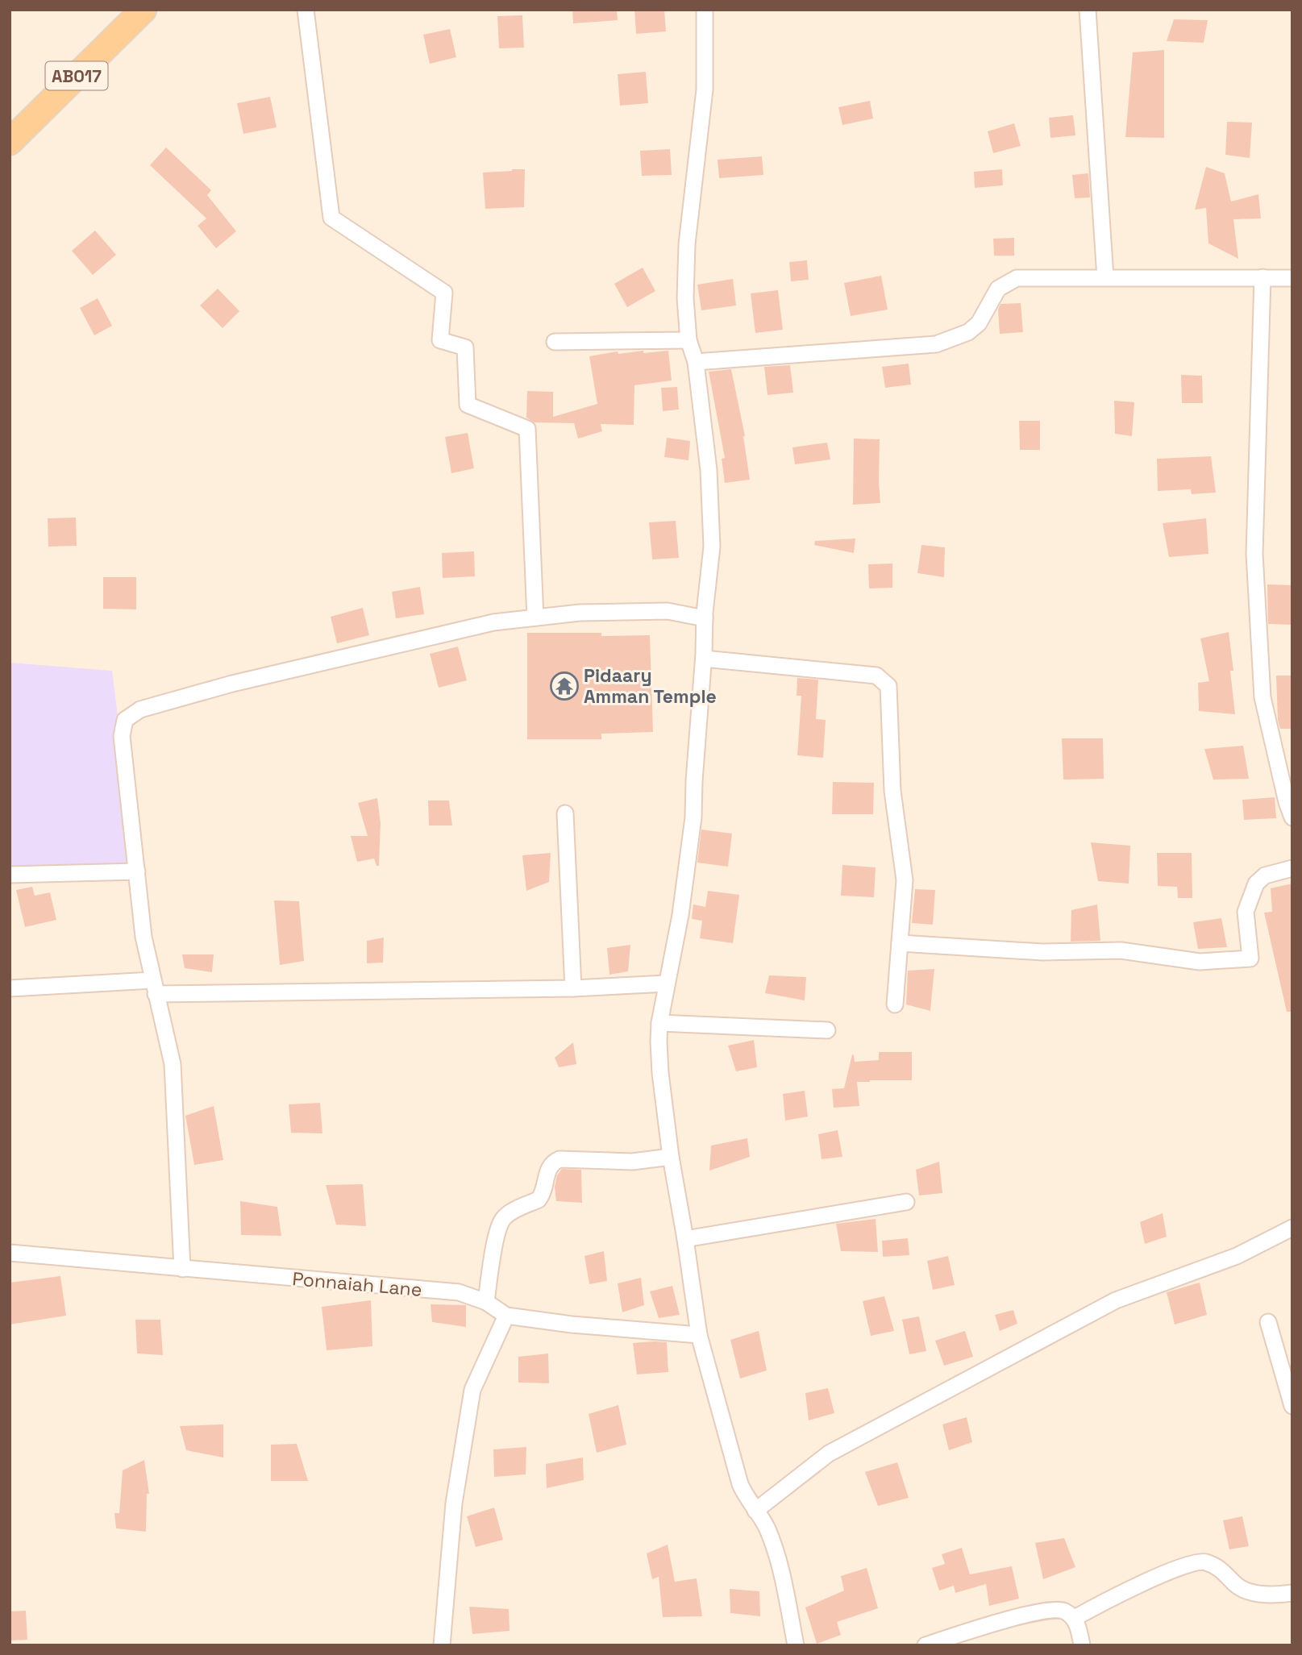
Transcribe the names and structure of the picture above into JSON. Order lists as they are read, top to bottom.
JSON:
{
  "streets": {
    "main road": ["AB017"],
    "street": ["Ponnaiah Lane"]
  },
  "places": {
    "temple": ["Pidaary Amman Temple"]
  }
}
